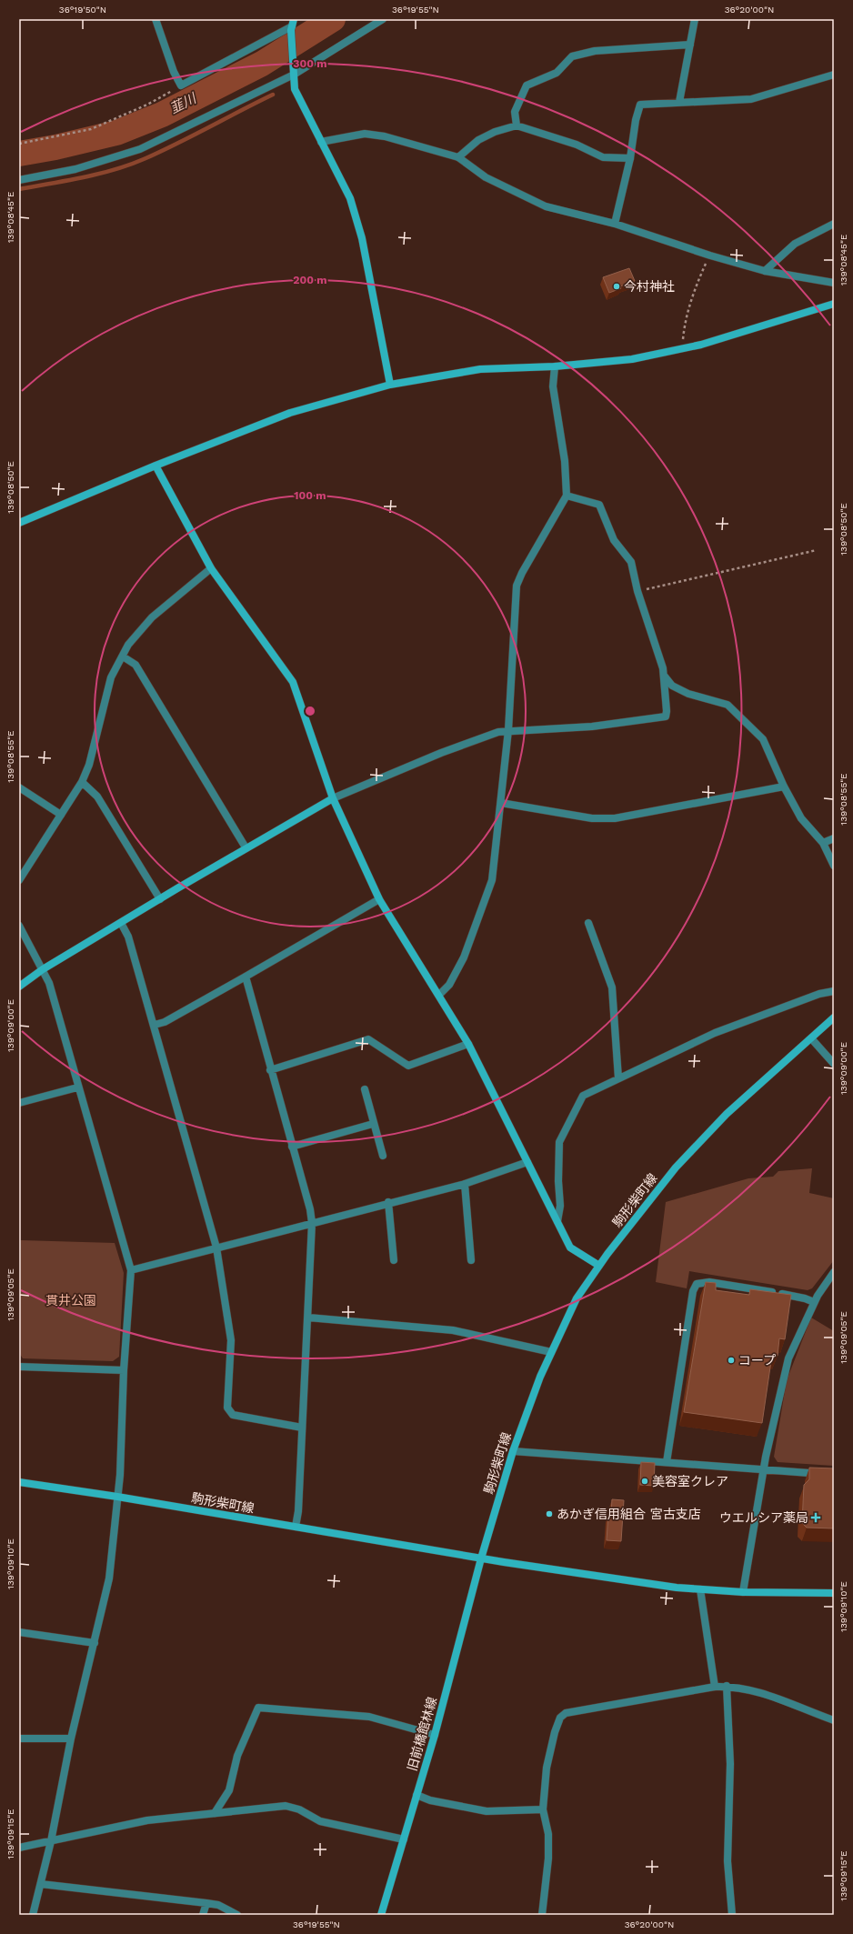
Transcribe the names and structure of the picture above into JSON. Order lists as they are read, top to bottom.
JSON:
{
  "streets": {
    "street": ["駒形柴町線", "旧前橋館林線"]
  },
  "crossings": [
    ["駒形柴町線", "旧前橋館林線"]
  ],
  "water": ["韮川"],
  "parks": ["貫井公園"],
  "places": {
    "other": [
      "今村神社",
      "コープ",
      "美容室クレア",
      "あかぎ信用組合 宮古支店"
    ],
    "health": ["ウエルシア薬局"]
  },
  "coordinates": [
    "36°19'50\"N",
    "36°19'55\"N",
    "36°20'00\"N",
    "139°08'45\"E",
    "139°08'50\"E",
    "139°08'55\"E",
    "139°09'00\"E",
    "139°09'05\"E",
    "139°09'10\"E",
    "139°09'15\"E"
  ],
  "rings": ["300 m", "200 m", "100 m"]
}
